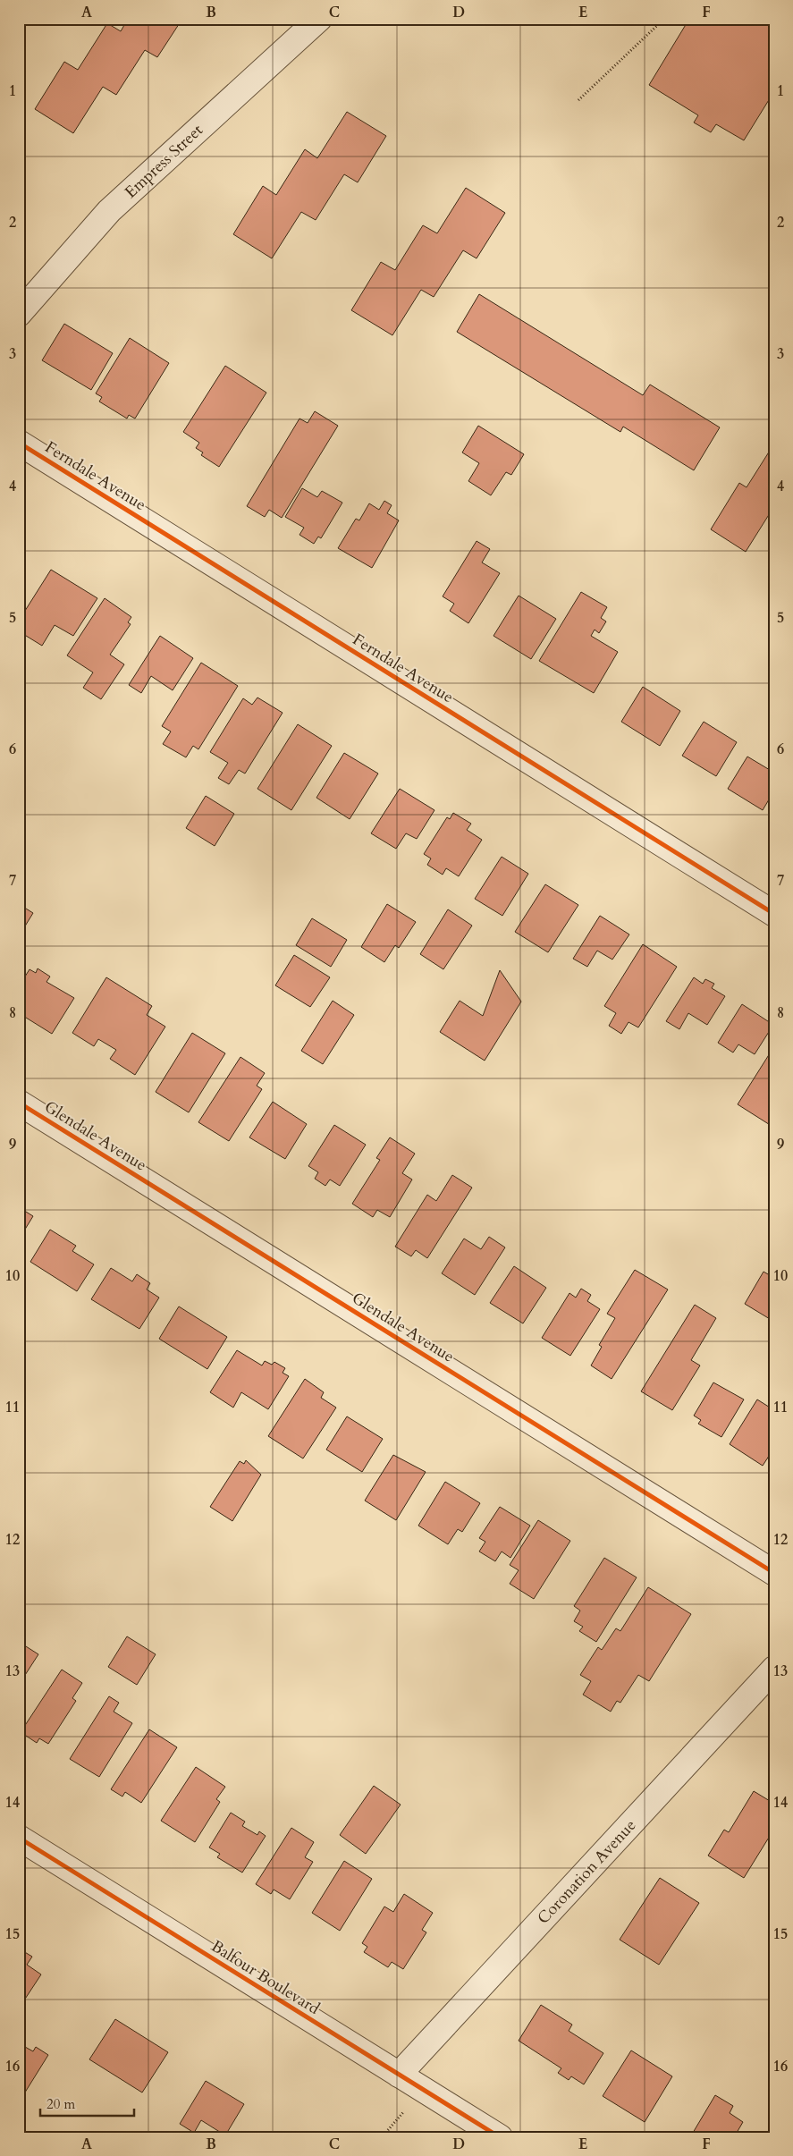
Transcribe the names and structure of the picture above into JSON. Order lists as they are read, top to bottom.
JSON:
{
  "streets": {
    "street": [
      "Empress Street",
      "Ferndale Avenue",
      "Glendale Avenue",
      "Coronation Avenue",
      "Balfour Boulevard"
    ]
  },
  "crossings": [
    ["Coronation Avenue", "Balfour Boulevard"]
  ],
  "scale_bar": "20 m",
  "grid": {
    "columns": [
      "A",
      "B",
      "C",
      "D",
      "E",
      "F"
    ],
    "rows": [
      "1",
      "2",
      "3",
      "4",
      "5",
      "6",
      "7",
      "8",
      "9",
      "10",
      "11",
      "12",
      "13",
      "14",
      "15",
      "16"
    ]
  }
}
